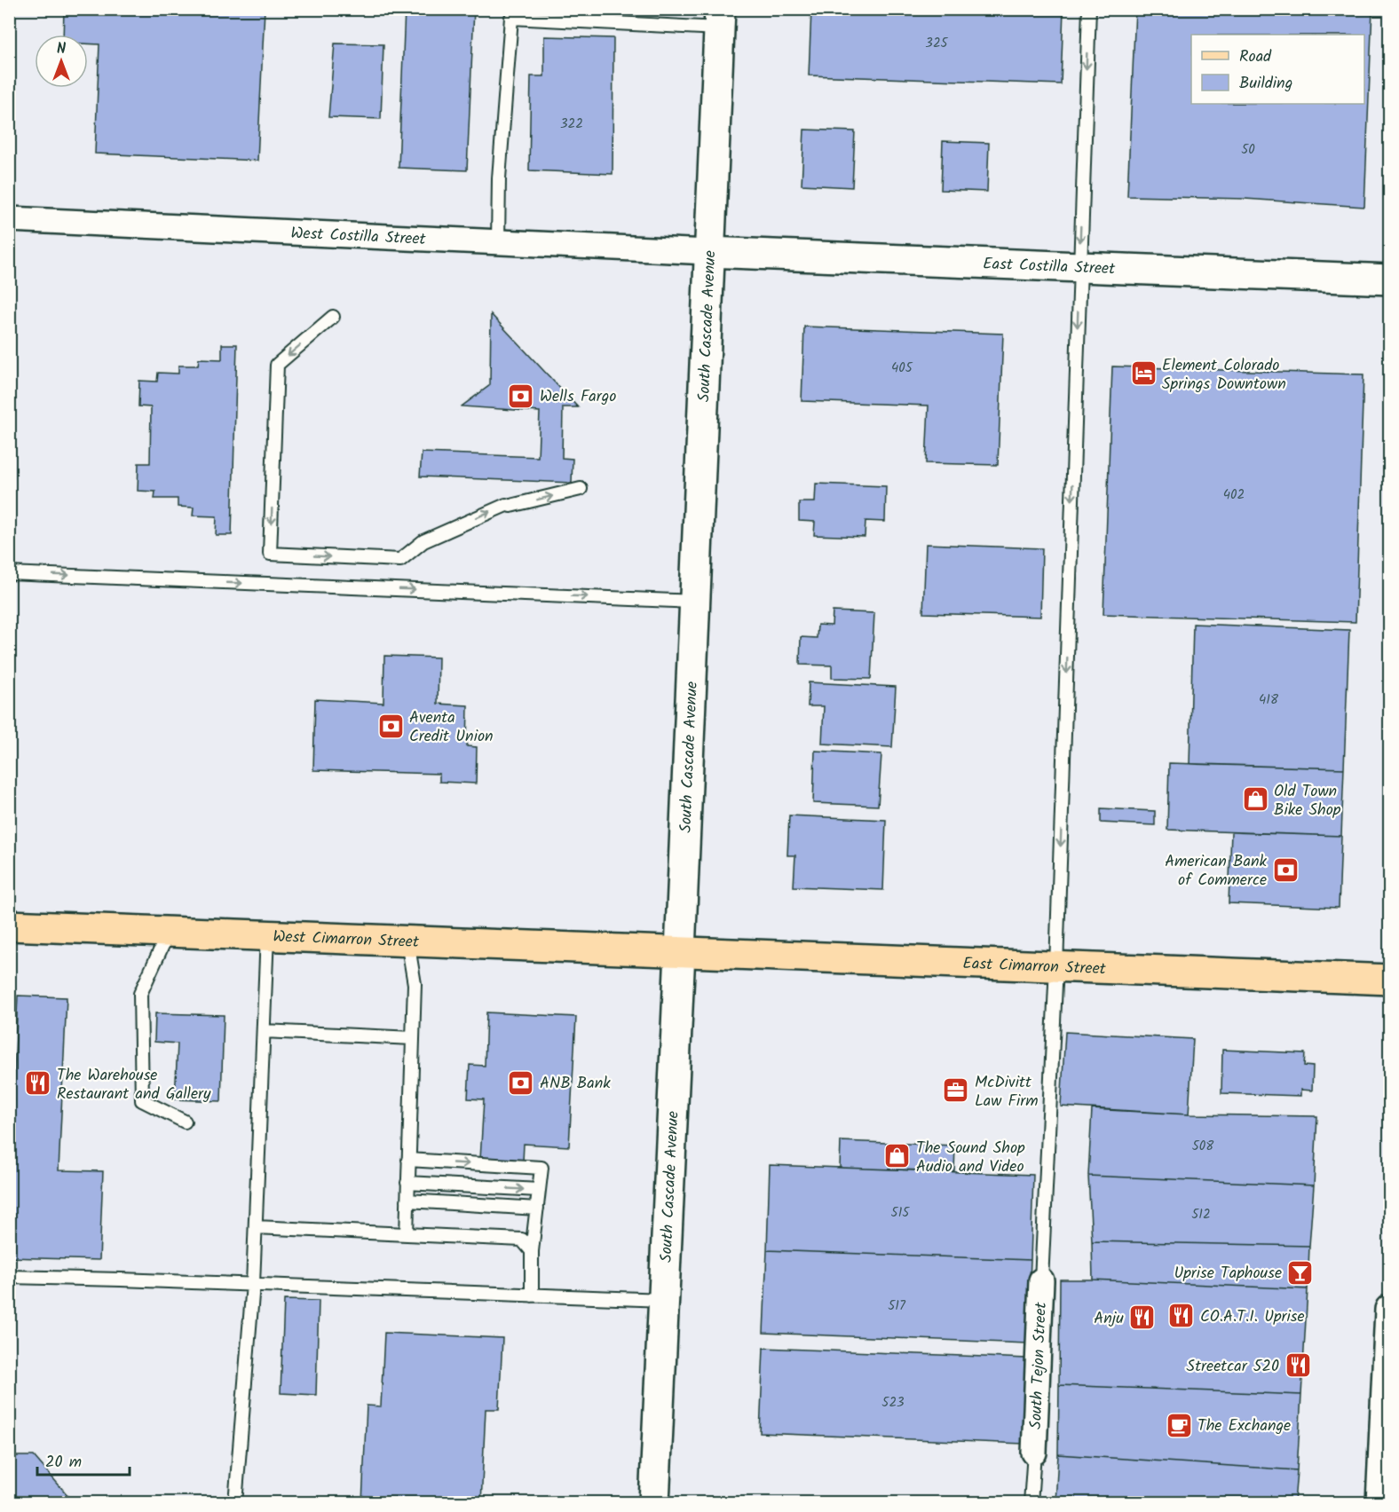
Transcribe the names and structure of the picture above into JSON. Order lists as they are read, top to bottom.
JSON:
{
  "streets": {
    "main road": ["West Cimarron Street", "East Cimarron Street"],
    "street": [
      "West Costilla Street",
      "East Costilla Street",
      "South Cascade Avenue",
      "South Tejon Street"
    ]
  },
  "crossings": [
    ["West Costilla Street", "East Costilla Street"],
    ["West Costilla Street", "South Cascade Avenue"],
    ["East Costilla Street", "South Cascade Avenue"],
    ["South Cascade Avenue", "West Cimarron Street"],
    ["South Cascade Avenue", "East Cimarron Street"],
    ["West Cimarron Street", "East Cimarron Street"]
  ],
  "places": {
    "hotel": ["Element Colorado Springs Downtown"],
    "bank": [
      "Wells Fargo",
      "Aventa Credit Union",
      "American Bank of Commerce",
      "ANB Bank"
    ],
    "shop": ["Old Town Bike Shop", "The Sound Shop Audio and Video"],
    "restaurant": [
      "The Warehouse Restaurant and Gallery",
      "CO.A.T.I. Uprise",
      "Anju",
      "Streetcar 520"
    ],
    "office": ["McDivitt Law Firm"],
    "bar": ["Uprise Taphouse"],
    "cafe": ["The Exchange"]
  },
  "house_numbers": [
    "325",
    "322",
    "50",
    "405",
    "402",
    "418",
    "508",
    "515",
    "512",
    "517",
    "523"
  ],
  "legend": ["Road", "Building"],
  "scale_bar": "20 m",
  "north": "top"
}
